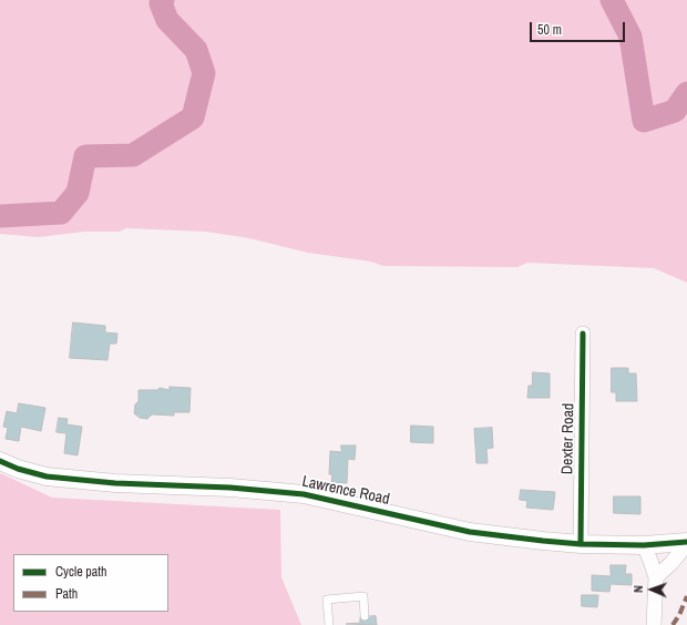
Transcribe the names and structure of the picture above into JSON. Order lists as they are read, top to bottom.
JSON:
{
  "streets": {
    "street": ["Dexter Road", "Lawrence Road"]
  },
  "crossings": [
    ["Dexter Road", "Lawrence Road"]
  ],
  "legend": ["Cycle path", "Path"],
  "scale_bar": "50 m",
  "north": "left"
}
